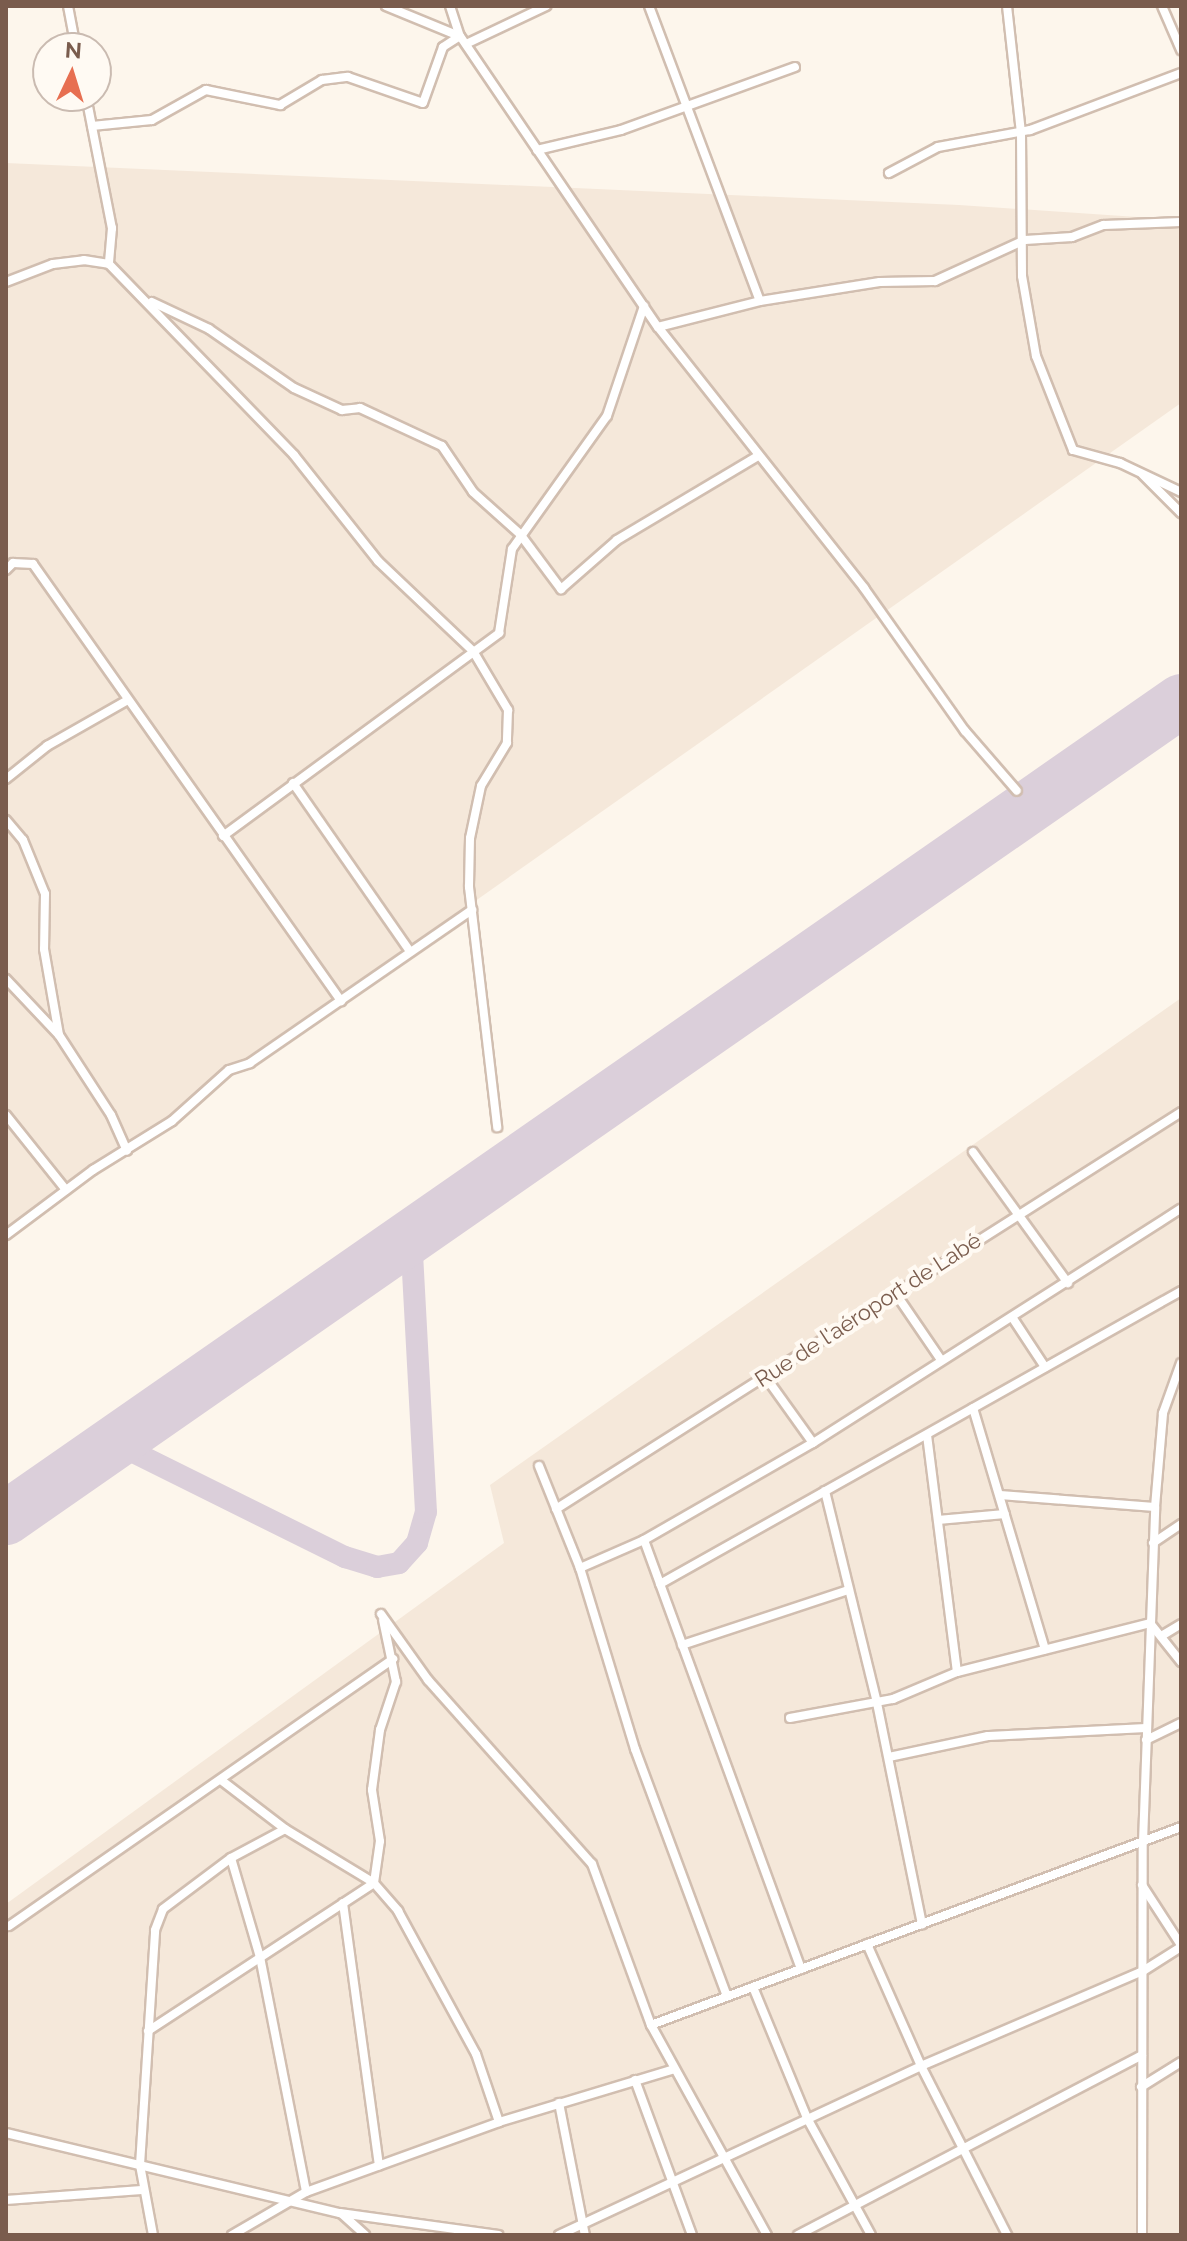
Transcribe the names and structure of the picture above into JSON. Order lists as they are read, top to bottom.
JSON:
{
  "streets": {
    "street": ["Rue de l'aéroport de Labé"]
  },
  "north": "top"
}
